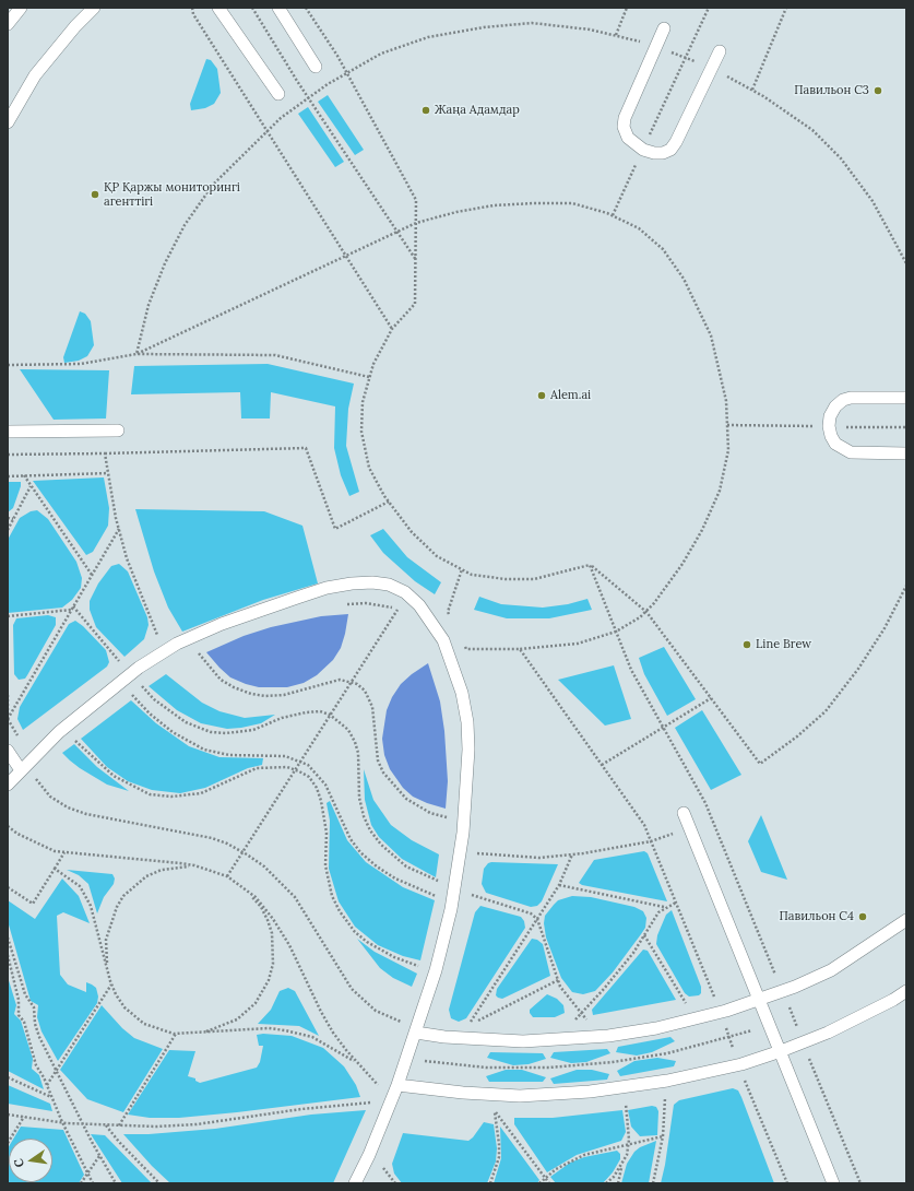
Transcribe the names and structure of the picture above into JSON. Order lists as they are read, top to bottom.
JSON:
{
  "places": [
    "Павильон С3",
    "Жаңа Адамдар",
    "ҚР Қаржы мониторингі агенттігі",
    "Alem.ai",
    "Line Brew",
    "Павильон С4"
  ],
  "north": "left"
}
